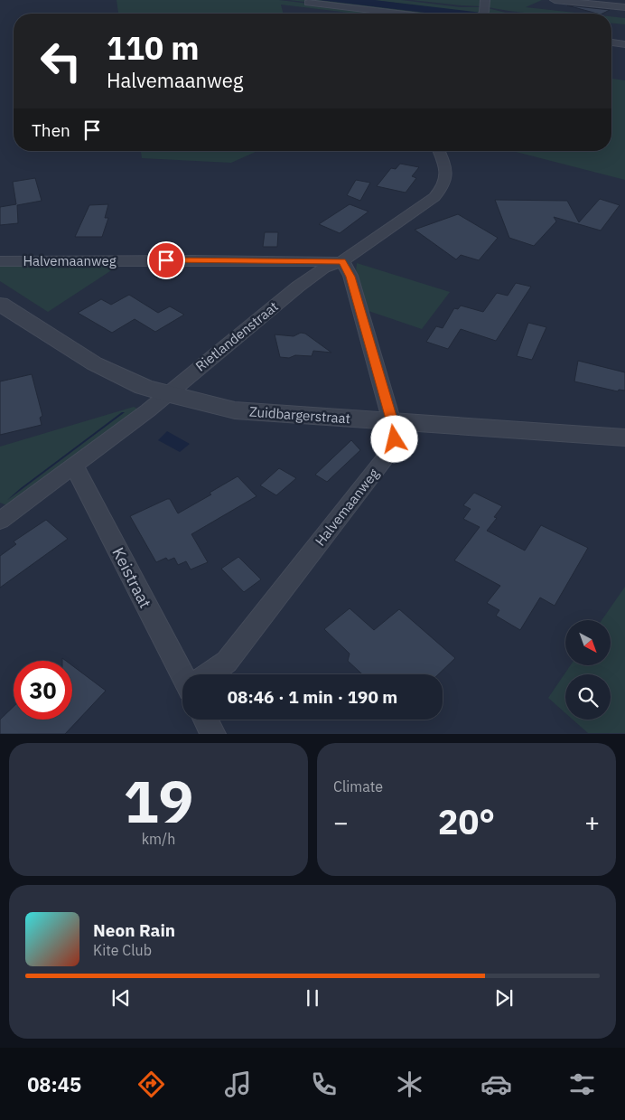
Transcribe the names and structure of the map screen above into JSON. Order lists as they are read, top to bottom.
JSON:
{
  "streets": {
    "street": [
      "Halvemaanweg",
      "Rietlandenstraat",
      "Zuidbargerstraat",
      "Keistraat"
    ]
  },
  "crossings": [
    ["Halvemaanweg", "Rietlandenstraat"],
    ["Halvemaanweg", "Zuidbargerstraat"],
    ["Rietlandenstraat", "Zuidbargerstraat"],
    ["Rietlandenstraat", "Keistraat"]
  ],
  "north": "bottom right",
  "page": {
    "turn": ["110 m", "Halvemaanweg"],
    "then": "Then",
    "limit": "30",
    "trip": "08:46 · 1 min · 190 m",
    "tile": [
      ["19", "km/h"],
      "Climate"
    ],
    "heat": ["−", "20°", "+"],
    "song": ["Neon Rain", "Kite Club"],
    "tabs": "08:45"
  }
}
